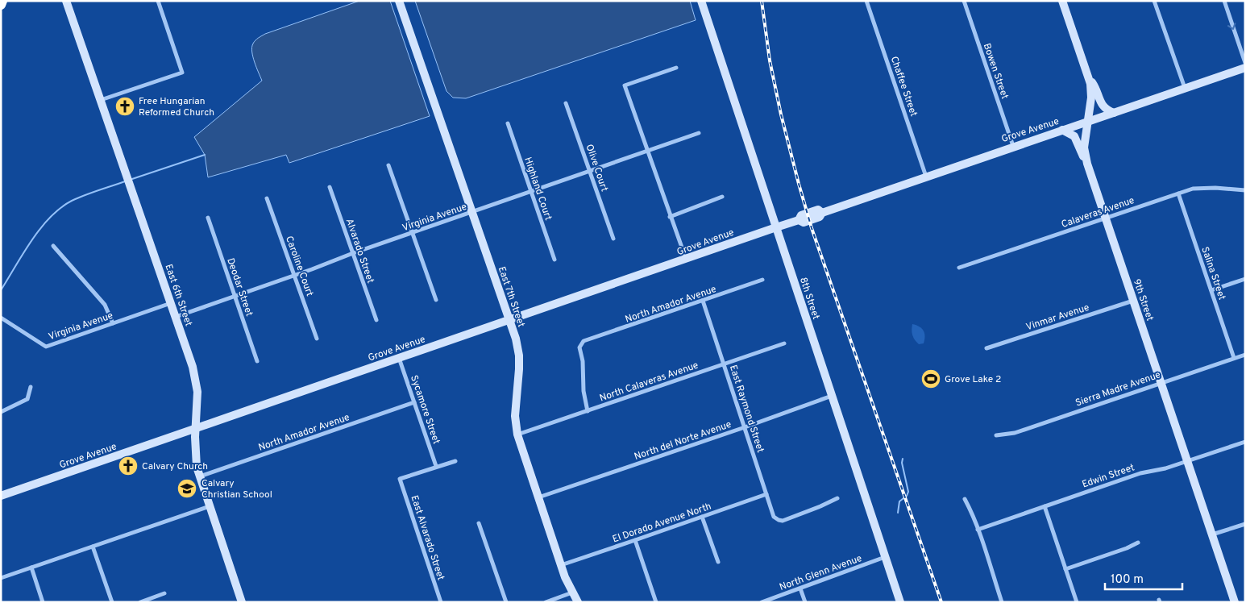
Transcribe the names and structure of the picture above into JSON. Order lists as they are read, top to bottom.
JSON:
{
  "streets": {
    "main road": [
      "Grove Avenue",
      "East 6th Street",
      "East 7th Street",
      "8th Street",
      "9th Street"
    ],
    "street": [
      "Bowen Street",
      "Chaffee Street",
      "Olive Court",
      "Highland Court",
      "Calaveras Avenue",
      "Virginia Avenue",
      "Alvarado Street",
      "Caroline Court",
      "Salina Street",
      "Deodar Street",
      "North Amador Avenue",
      "Vinmar Avenue",
      "North Calaveras Avenue",
      "Sierra Madre Avenue",
      "East Raymond Street",
      "Sycamore Street",
      "North del Norte Avenue",
      "Edwin Street",
      "El Dorado Avenue North",
      "East Alvarado Street",
      "North Glenn Avenue"
    ]
  },
  "crossings": [
    ["Bowen Street", "Grove Avenue"],
    ["Chaffee Street", "Grove Avenue"],
    ["Grove Avenue", "East 6th Street"],
    ["Grove Avenue", "East 7th Street"],
    ["Grove Avenue", "8th Street"],
    ["Grove Avenue", "9th Street"],
    ["Grove Avenue", "Sycamore Street"],
    ["Olive Court", "Virginia Avenue"],
    ["Highland Court", "Virginia Avenue"],
    ["Calaveras Avenue", "Salina Street"],
    ["Calaveras Avenue", "9th Street"],
    ["Virginia Avenue", "Alvarado Street"],
    ["Virginia Avenue", "Caroline Court"],
    ["Virginia Avenue", "Deodar Street"],
    ["Virginia Avenue", "East 6th Street"],
    ["Virginia Avenue", "East 7th Street"],
    ["Salina Street", "Sierra Madre Avenue"],
    ["East 6th Street", "North Amador Avenue"],
    ["East 7th Street", "North Calaveras Avenue"],
    ["East 7th Street", "North del Norte Avenue"],
    ["East 7th Street", "El Dorado Avenue North"],
    ["8th Street", "North del Norte Avenue"],
    ["8th Street", "North Glenn Avenue"],
    ["9th Street", "Vinmar Avenue"],
    ["9th Street", "Sierra Madre Avenue"],
    ["9th Street", "Edwin Street"],
    ["North Amador Avenue", "North Calaveras Avenue"],
    ["North Amador Avenue", "East Raymond Street"],
    ["North Amador Avenue", "Sycamore Street"],
    ["North Calaveras Avenue", "East Raymond Street"],
    ["East Raymond Street", "North del Norte Avenue"],
    ["East Raymond Street", "El Dorado Avenue North"],
    ["Sycamore Street", "East Alvarado Street"]
  ],
  "places": {
    "church": ["Free Hungarian Reformed Church", "Calvary Church"],
    "sports": ["Grove Lake 2"],
    "school or university": ["Calvary Christian School"]
  },
  "scale_bar": "100 m"
}
